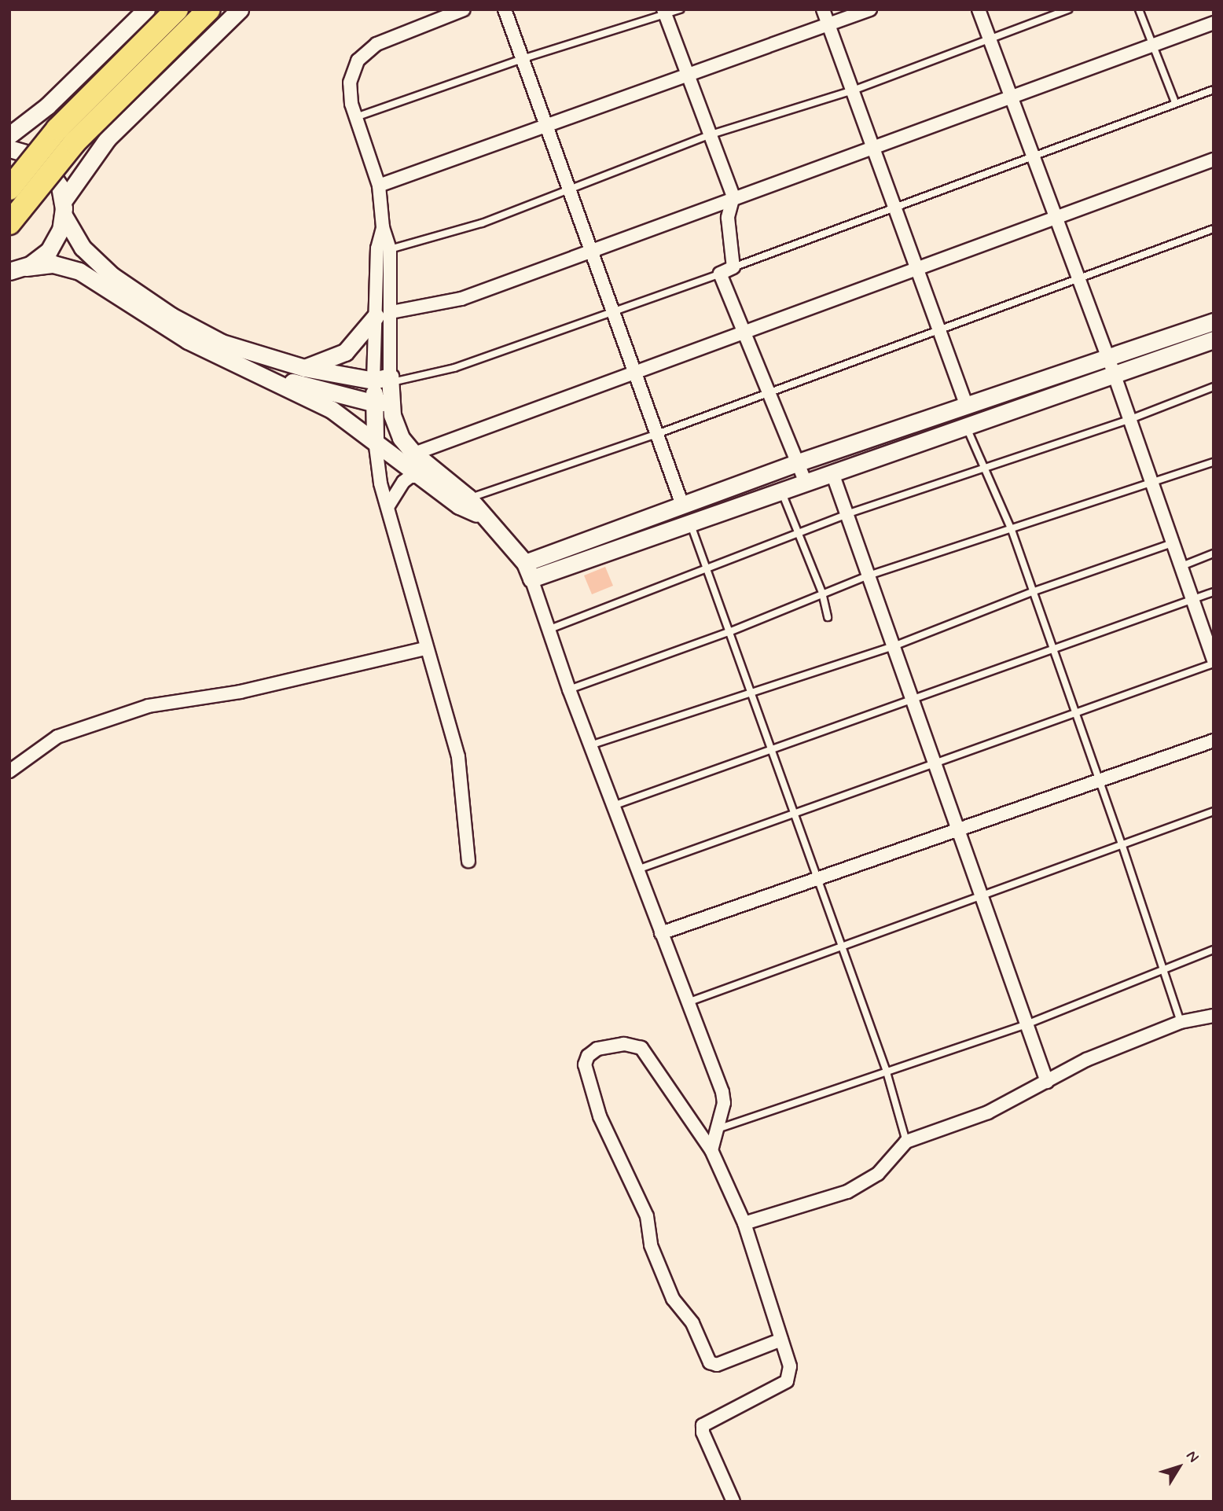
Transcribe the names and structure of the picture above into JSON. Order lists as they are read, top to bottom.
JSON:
{
  "north": "top right"
}
